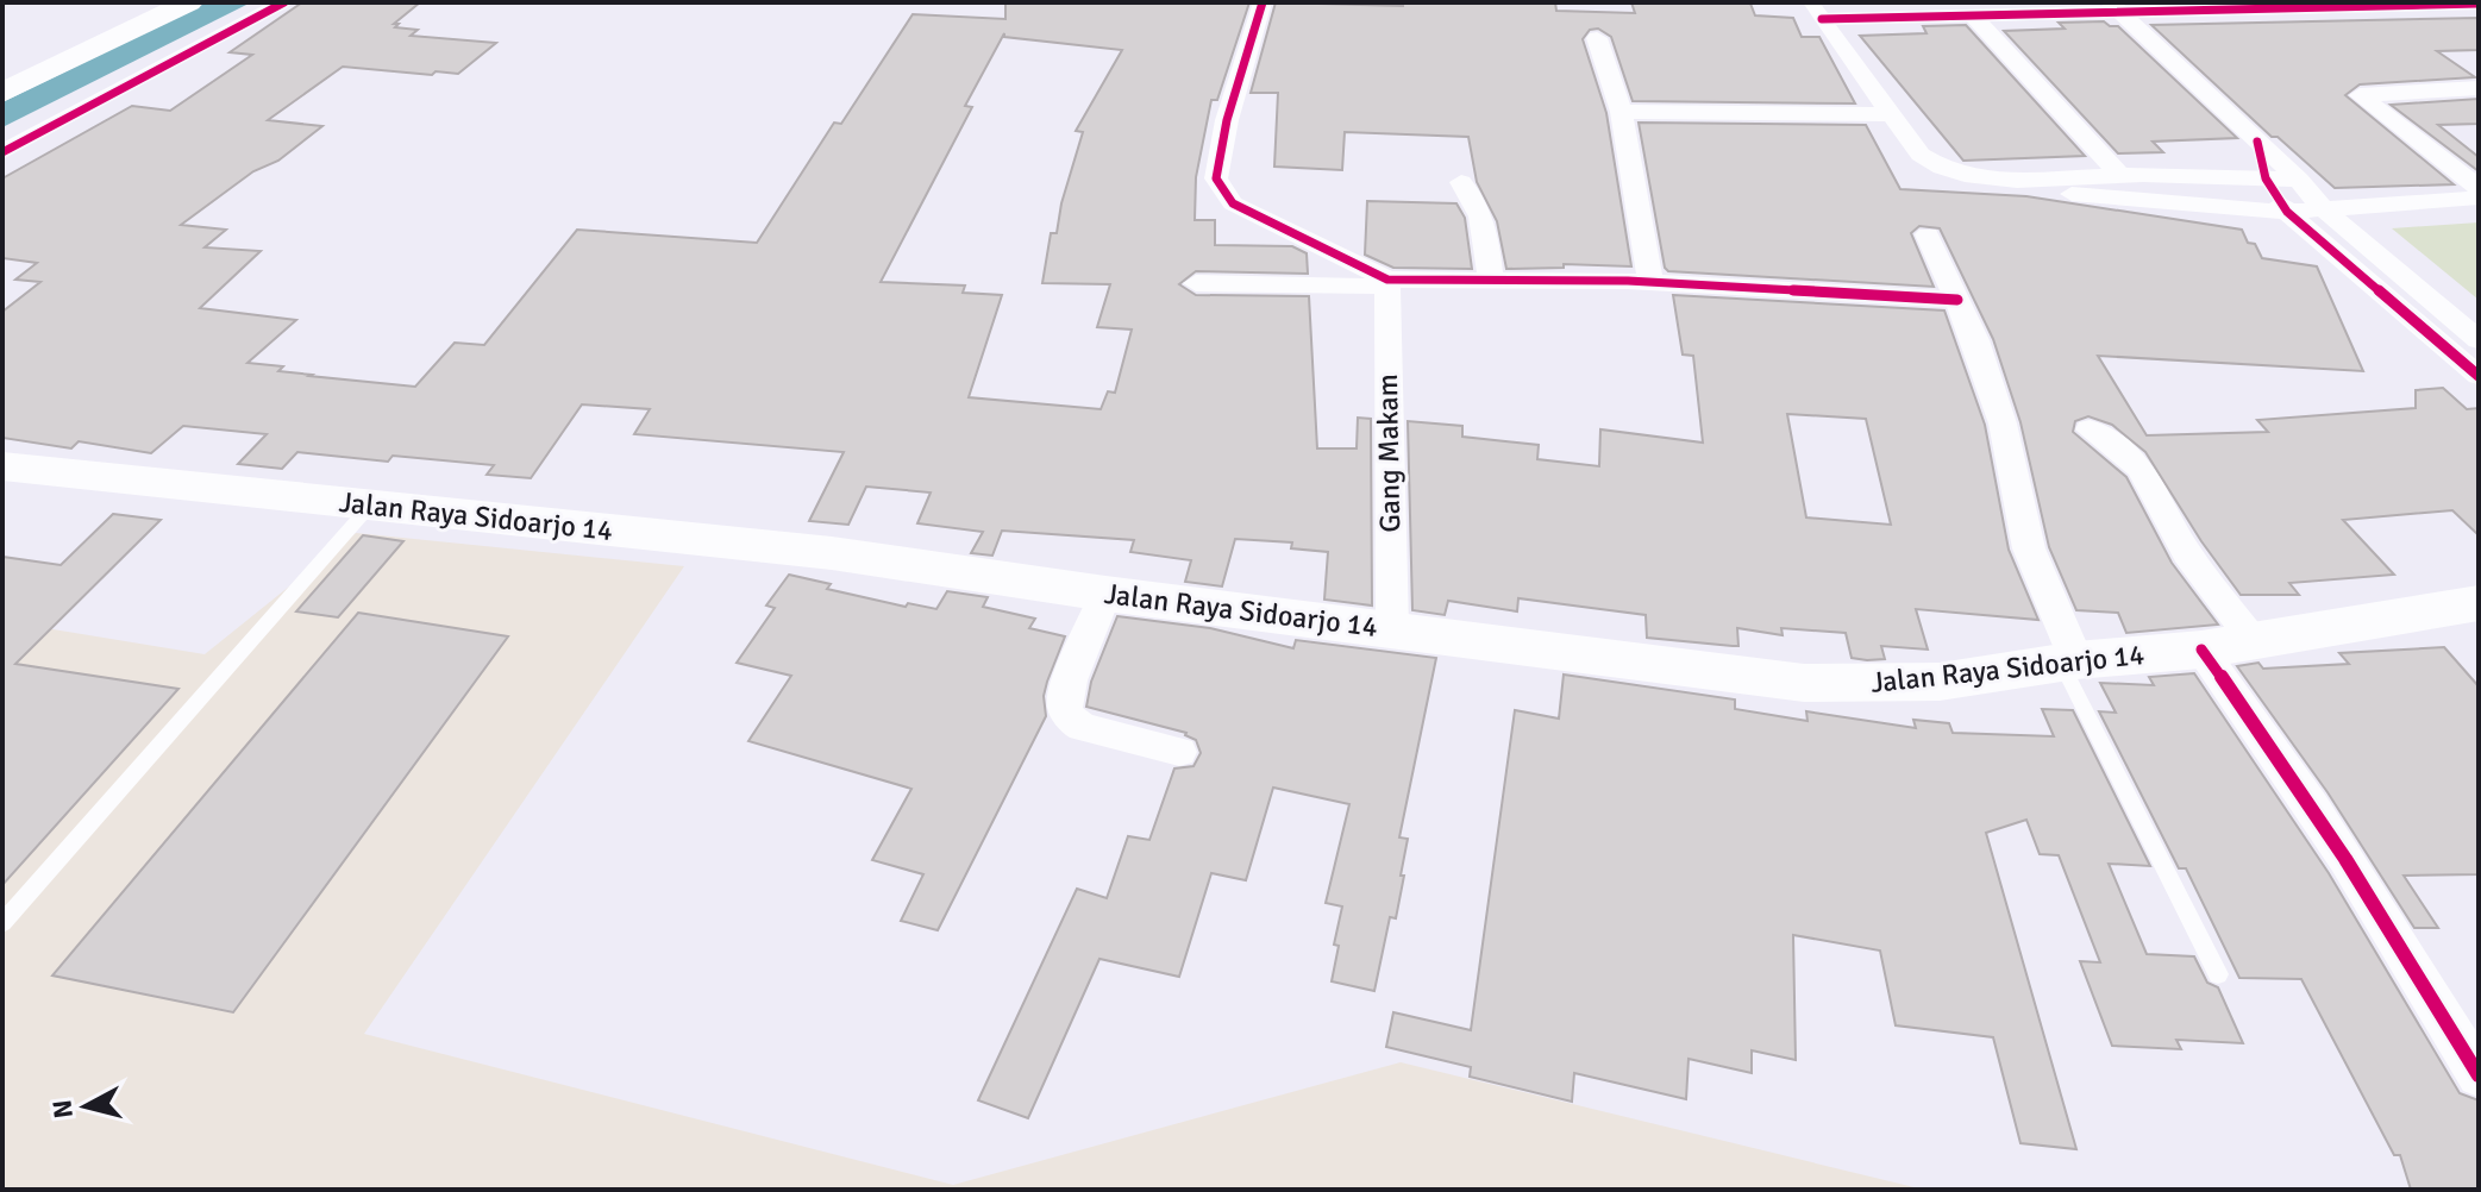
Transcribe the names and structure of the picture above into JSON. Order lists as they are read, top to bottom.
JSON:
{
  "streets": {
    "main road": ["Jalan Raya Sidoarjo 14"],
    "street": ["Gang Makam"]
  },
  "crossings": [
    ["Gang Makam", "Jalan Raya Sidoarjo 14"]
  ],
  "north": "left"
}
